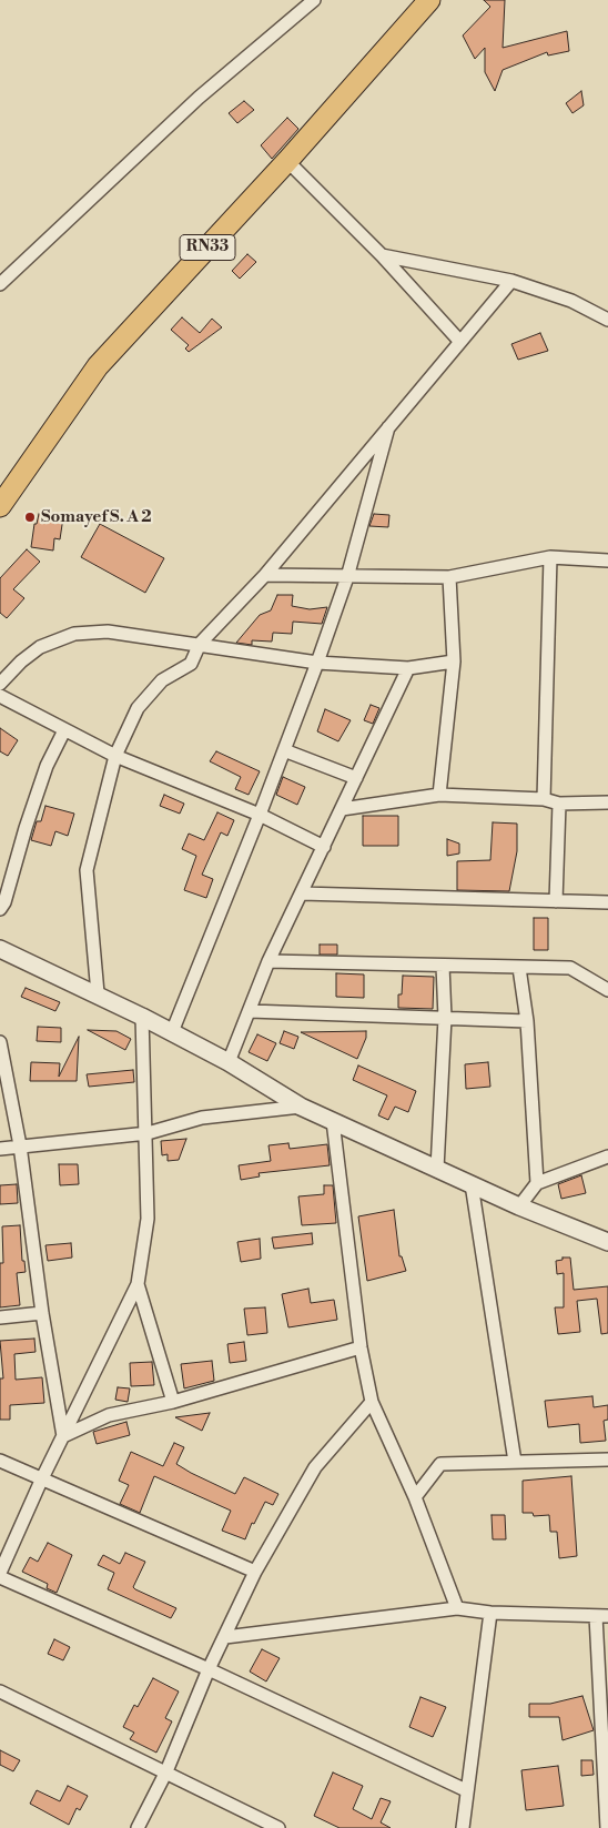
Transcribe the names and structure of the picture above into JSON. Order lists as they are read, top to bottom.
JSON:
{
  "streets": {
    "main road": ["RN33"]
  },
  "places": ["Somayef S. A 2"]
}
